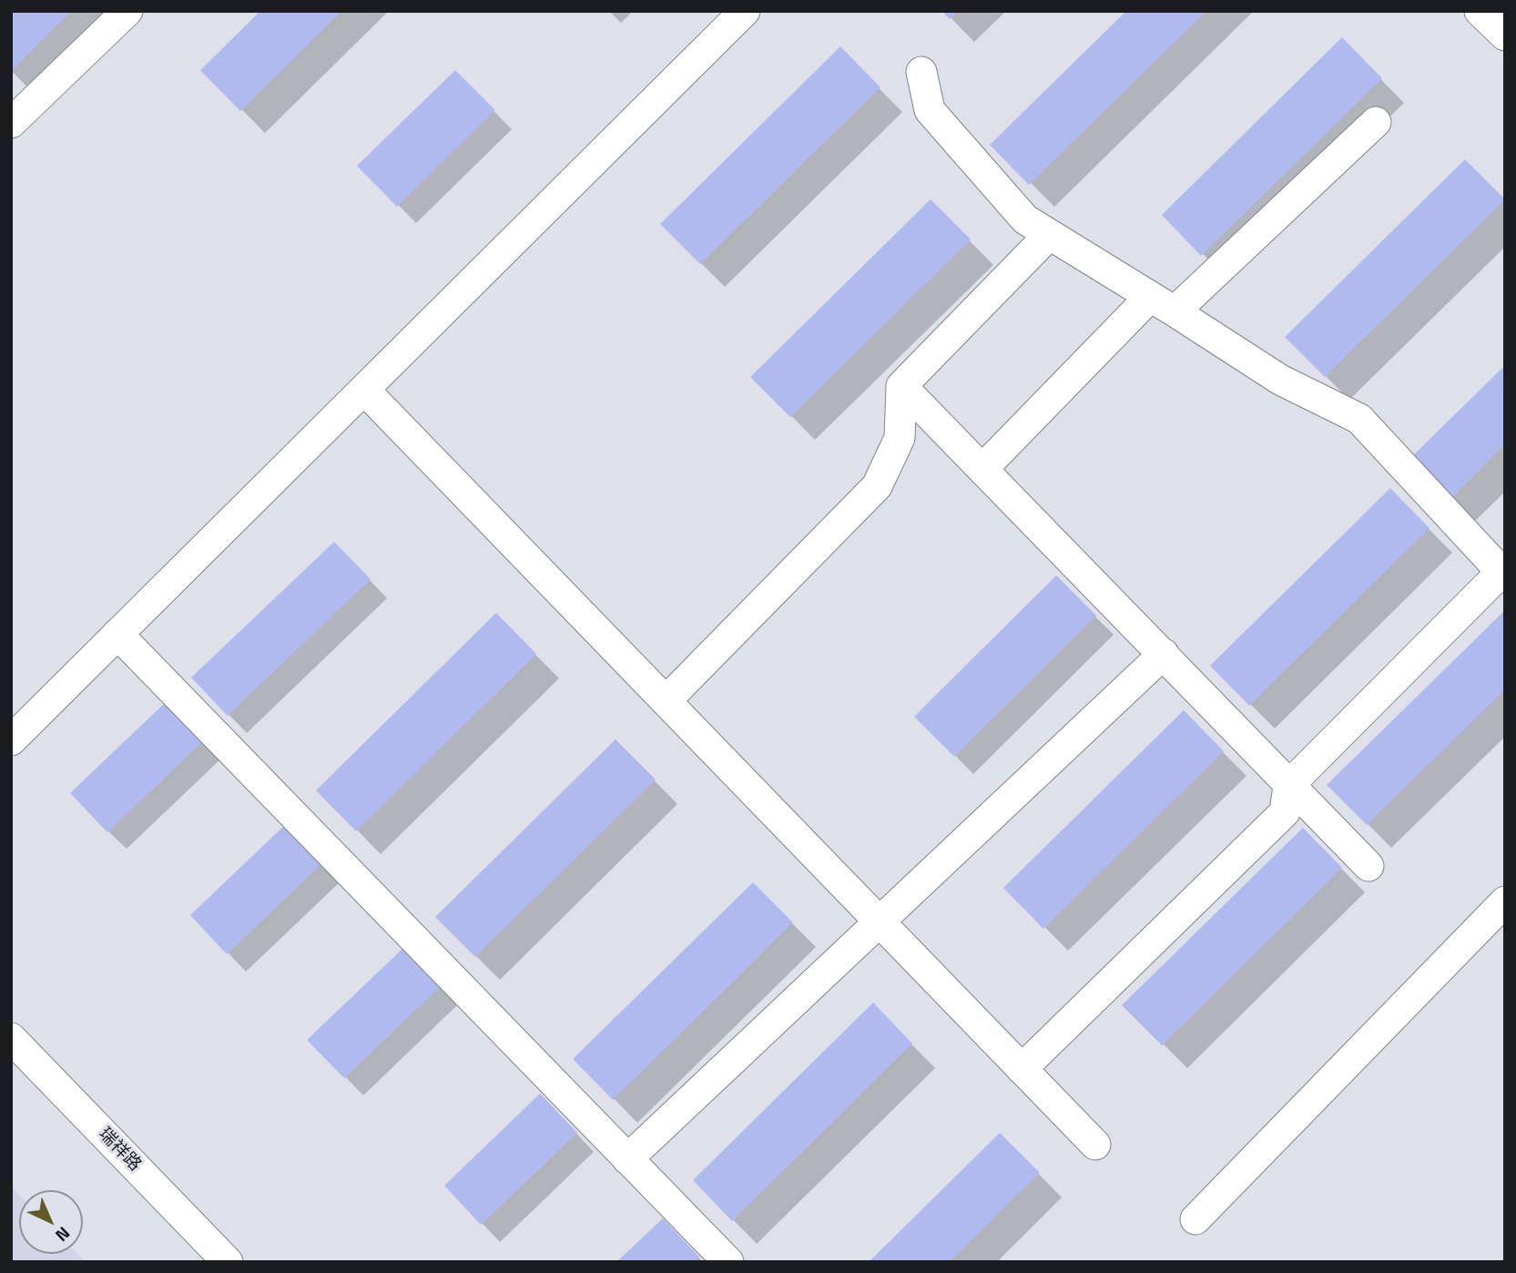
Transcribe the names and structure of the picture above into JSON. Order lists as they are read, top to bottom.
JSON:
{
  "streets": {
    "street": ["瑞祥路"]
  },
  "north": "bottom right"
}
